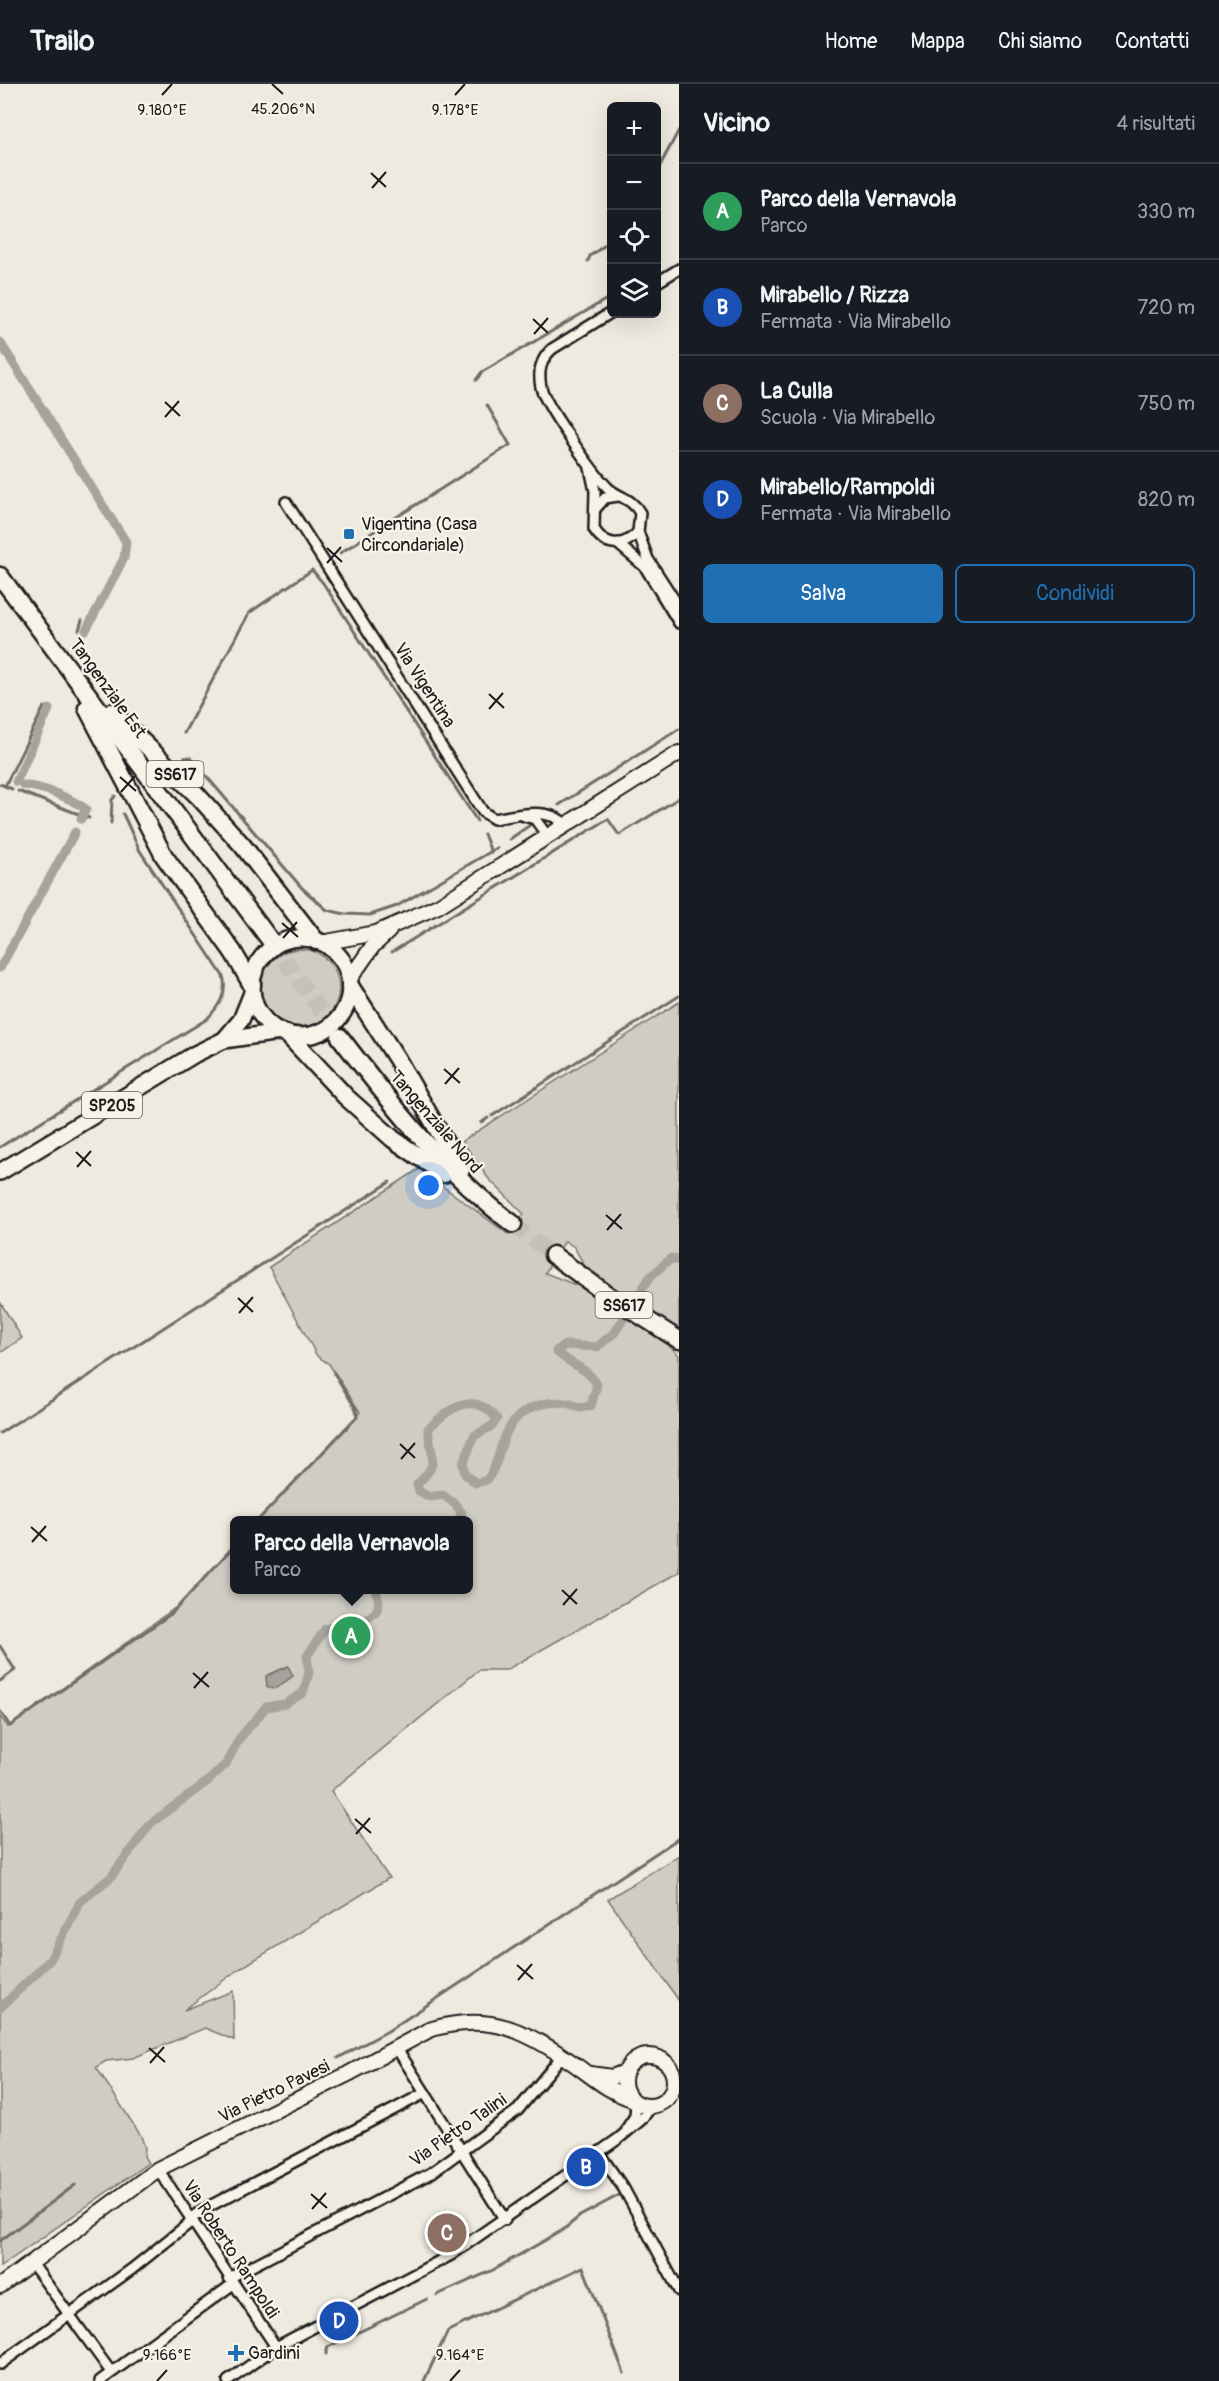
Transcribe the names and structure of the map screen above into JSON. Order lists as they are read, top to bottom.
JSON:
{
  "streets": {
    "highway": ["Tangenziale Est", "SS617", "Tangenziale Nord"],
    "main road": ["SP205"],
    "street": [
      "Via Vigentina",
      "Via Pietro Pavesi",
      "Via Pietro Talini",
      "Via Roberto Rampoldi"
    ]
  },
  "crossings": [
    ["Tangenziale Est", "SS617"],
    ["SS617", "SP205"],
    ["Via Pietro Pavesi", "Via Pietro Talini"],
    ["Via Pietro Pavesi", "Via Roberto Rampoldi"],
    ["Via Pietro Talini", "Via Roberto Rampoldi"]
  ],
  "places": {
    "transit": ["Vigentina (Casa Circondariale)"],
    "health": ["Gardini"]
  },
  "page": {
    "header": "Trailo",
    "nav": [
      "Home",
      "Mappa",
      "Chi siamo",
      "Contatti"
    ],
    "heading": ["Vicino", "4 risultati"],
    "map_buttons": ["+", "−"],
    "list": [
      {
        "mark": "A",
        "name": "Parco della Vernavola",
        "note": "Parco",
        "value": "330 m"
      },
      {
        "mark": "B",
        "name": "Mirabello / Rizza",
        "note": "Fermata · Via Mirabello",
        "value": "720 m"
      },
      {
        "mark": "C",
        "name": "La Culla",
        "note": "Scuola · Via Mirabello",
        "value": "750 m"
      },
      {
        "mark": "D",
        "name": "Mirabello/Rampoldi",
        "note": "Fermata · Via Mirabello",
        "value": "820 m"
      }
    ],
    "buttons": ["Salva", "Condividi"],
    "popup": ["Parco della Vernavola", "Parco"],
    "pins": [
      "A",
      "B",
      "C",
      "D"
    ]
  },
  "coordinates": [
    "45.206°N",
    "9.180°E",
    "9.178°E",
    "9.166°E",
    "9.164°E"
  ]
}
